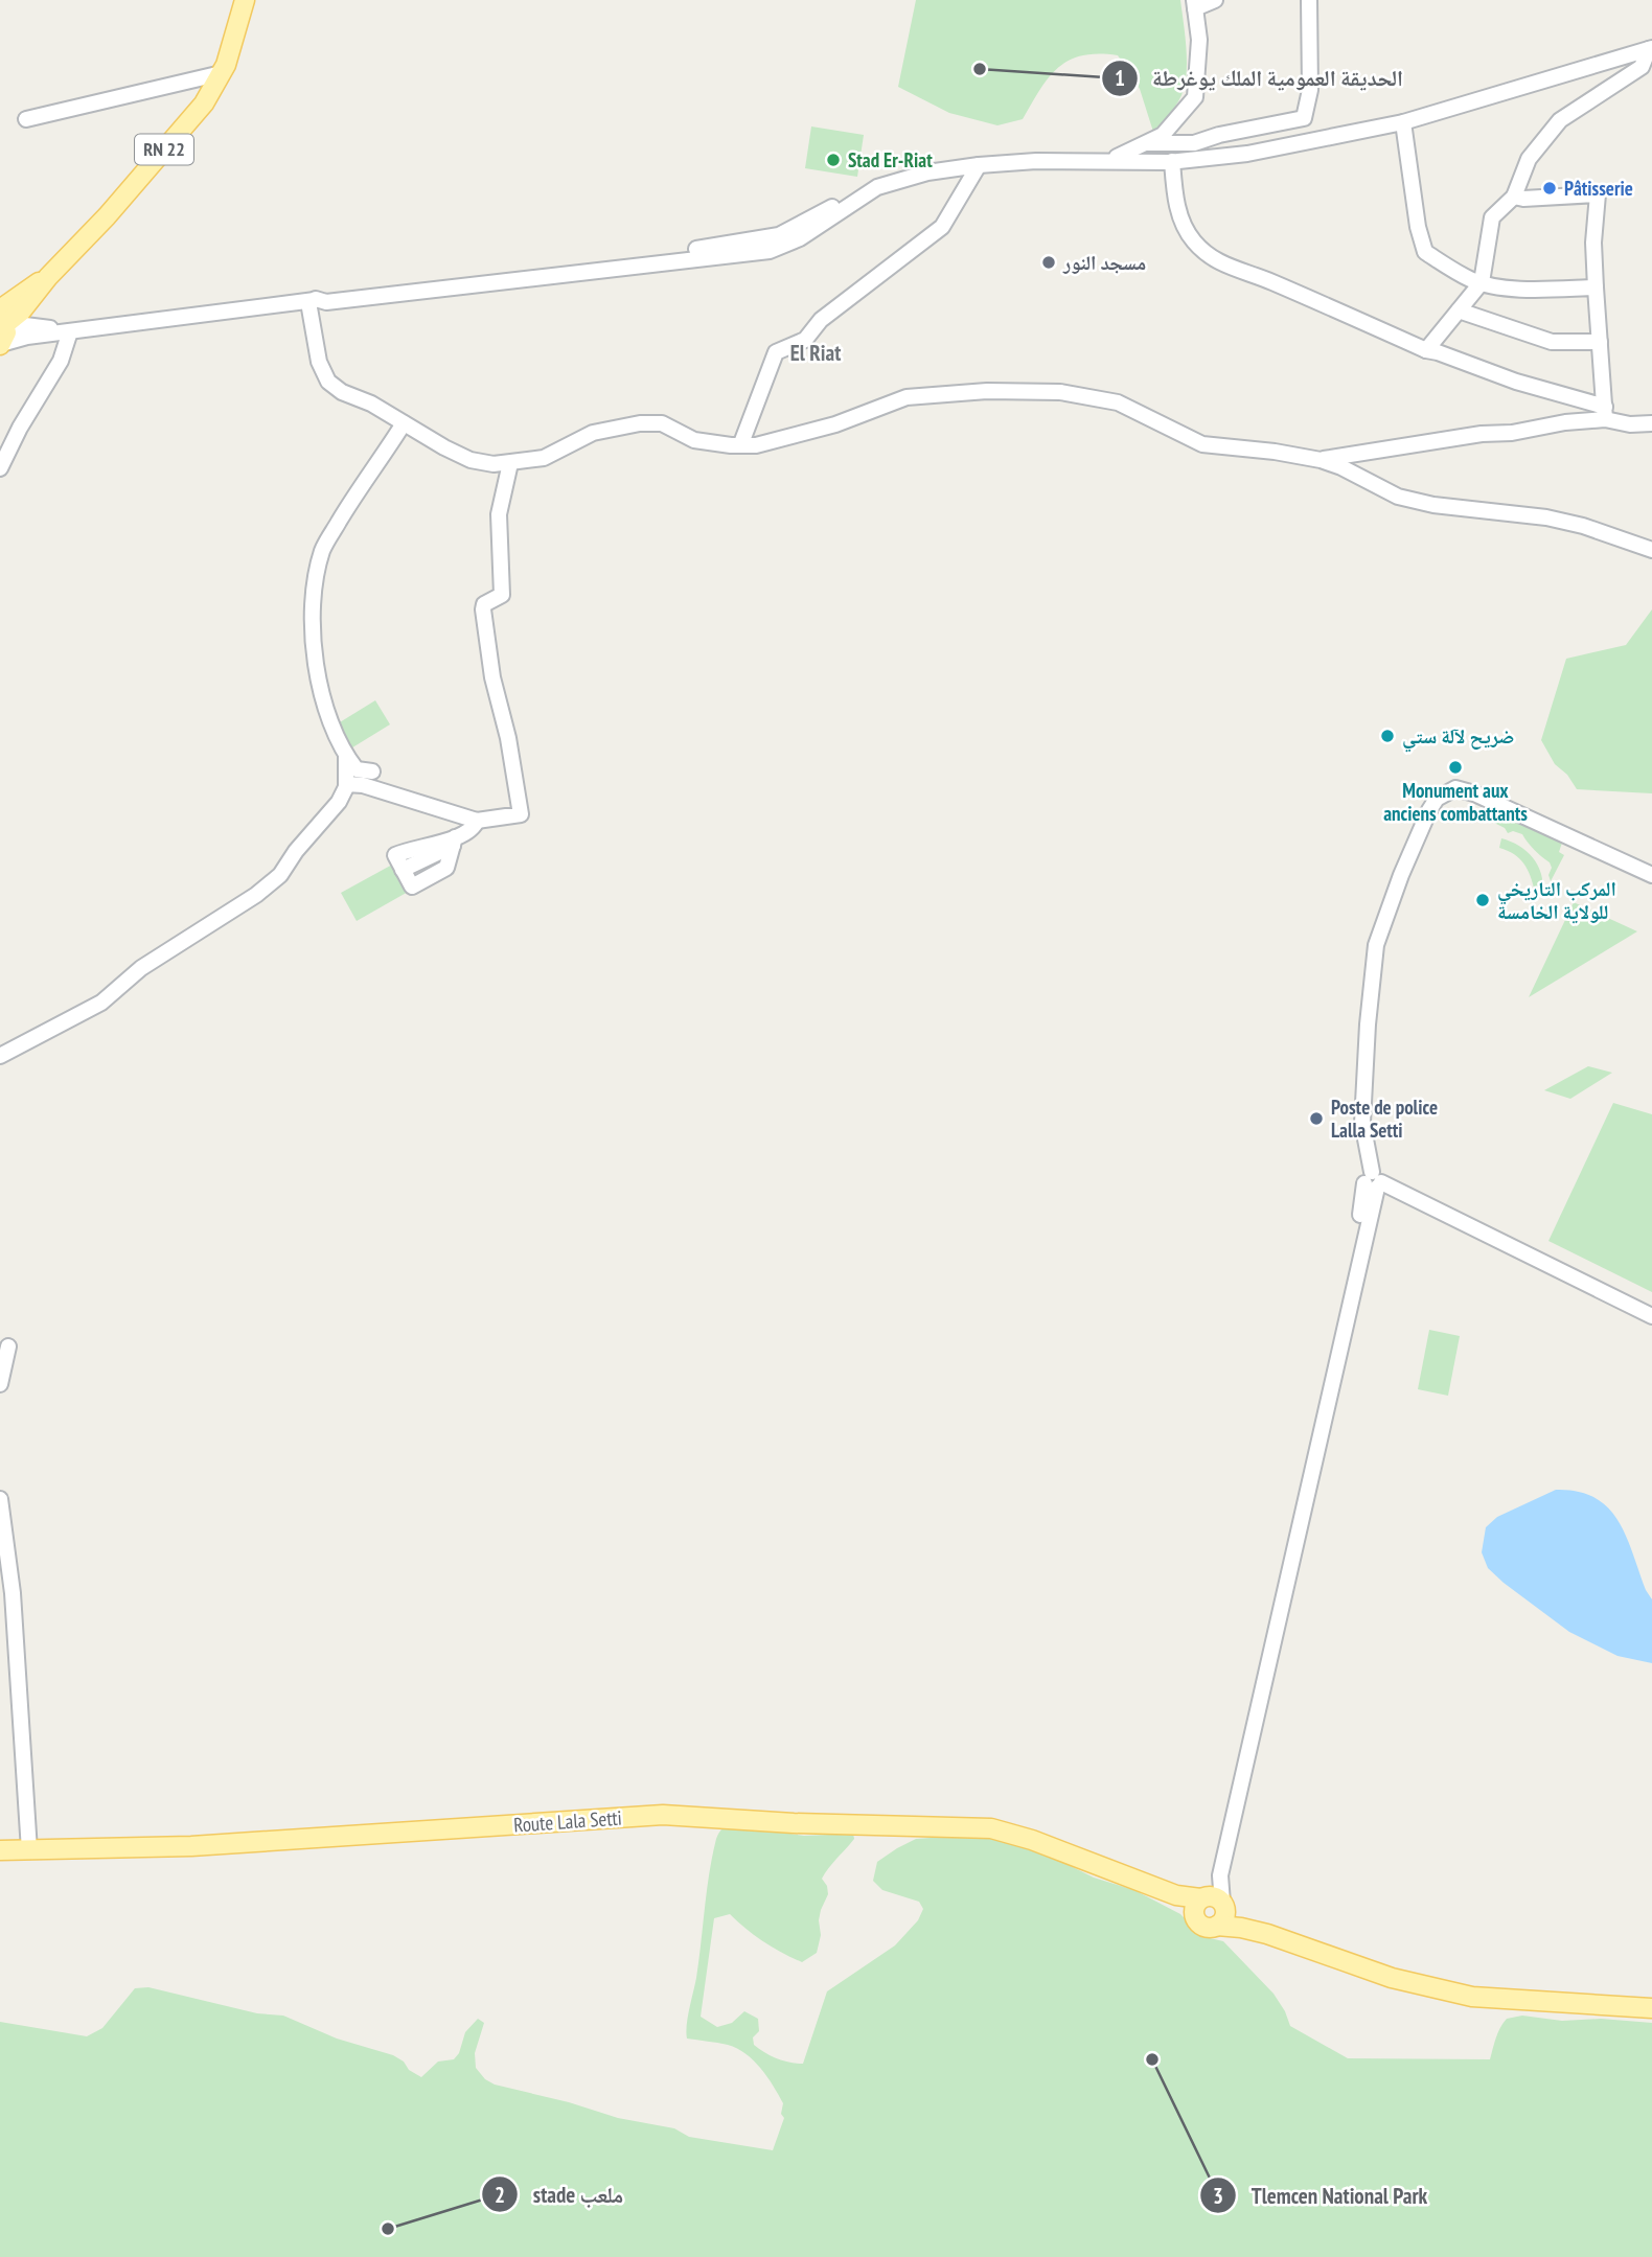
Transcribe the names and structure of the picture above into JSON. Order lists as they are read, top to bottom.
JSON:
{
  "streets": {
    "main road": ["RN 22", "Route Lala Setti"]
  },
  "districts": ["El Riat"],
  "places": [
    "الحديقة العمومية الملك يوغرطة",
    "Stad Er-Riat",
    "Pâtisserie",
    "مسجد النور",
    "ضريح لآلة ستي",
    "Monument aux anciens combattants",
    "المركب التاريخي للولاية الخامسة",
    "Poste de police Lalla Setti",
    "Tlemcen National Park",
    "stade ملعب"
  ]
}
